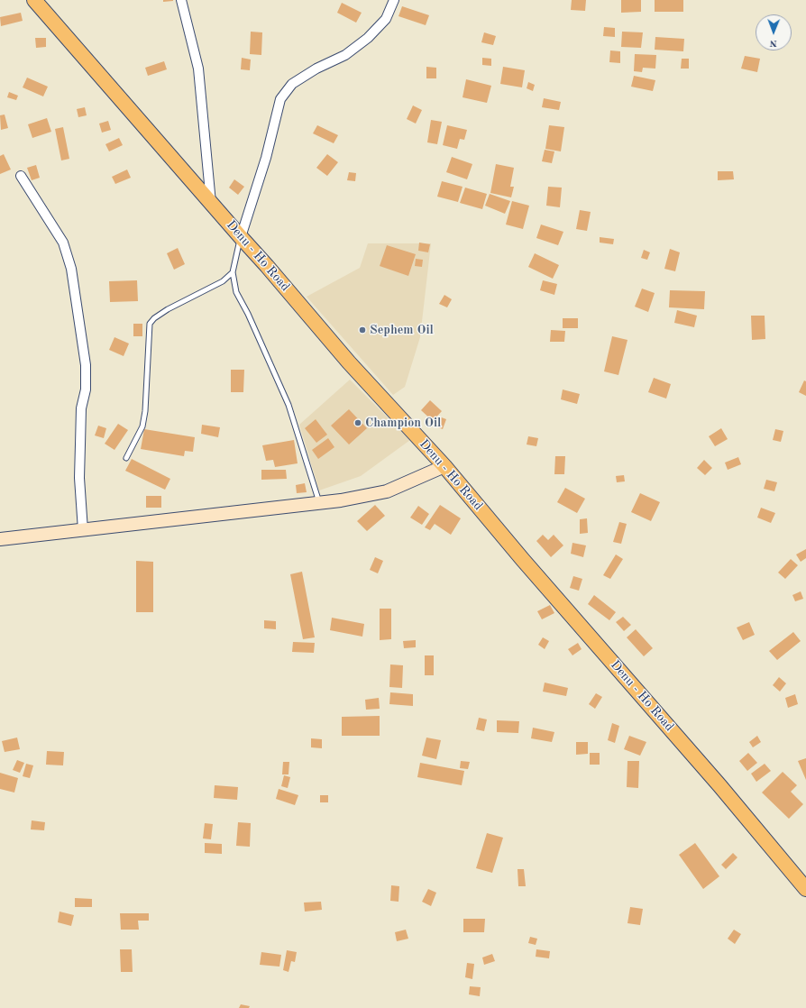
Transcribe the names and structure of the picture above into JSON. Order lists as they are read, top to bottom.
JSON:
{
  "streets": {
    "main road": ["Denu - Ho Road"]
  },
  "places": ["Sephem Oil", "Champion Oil"],
  "north": "bottom"
}
